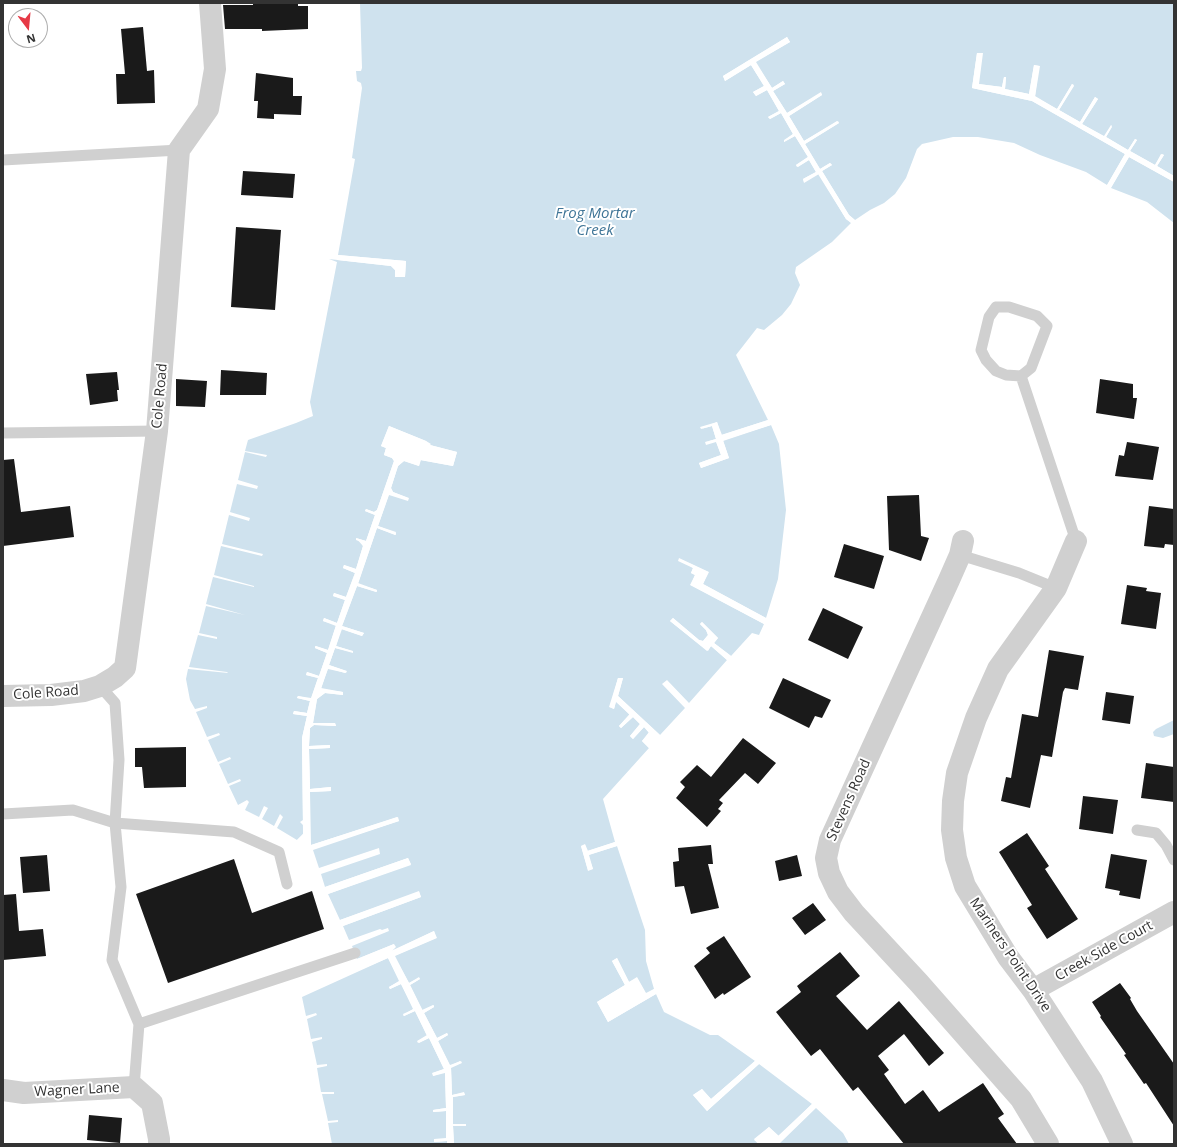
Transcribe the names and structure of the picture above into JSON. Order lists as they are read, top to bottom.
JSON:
{
  "streets": {
    "street": [
      "Cole Road",
      "Stevens Road",
      "Creek Side Court",
      "Mariners Point Drive",
      "Wagner Lane"
    ]
  },
  "crossings": [
    ["Creek Side Court", "Mariners Point Drive"]
  ],
  "water": ["Frog Mortar Creek"],
  "north": "bottom"
}
